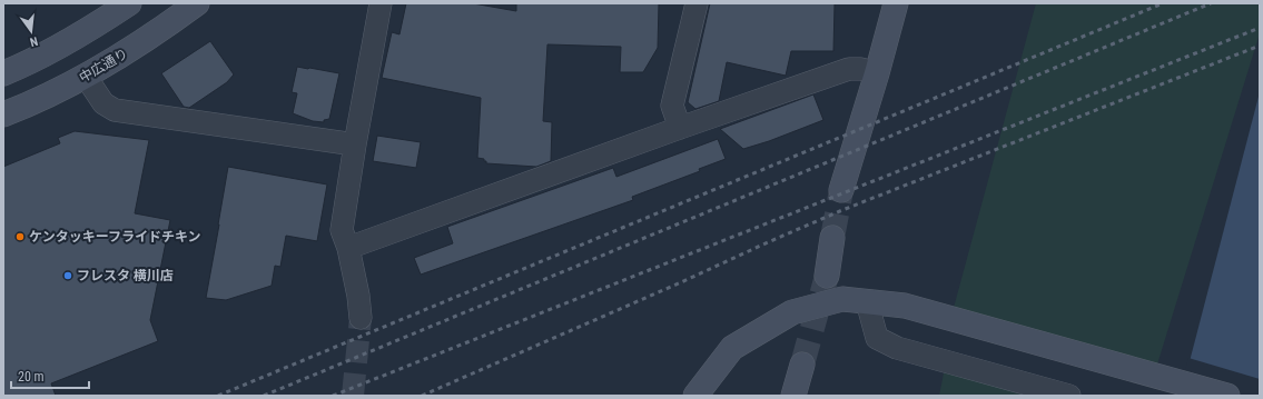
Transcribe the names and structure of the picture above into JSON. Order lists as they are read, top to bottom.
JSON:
{
  "streets": {
    "street": ["中広通り"]
  },
  "places": ["ケンタッキーフライドチキン", "フレスタ 横川店"],
  "scale_bar": "20 m",
  "north": "bottom"
}
